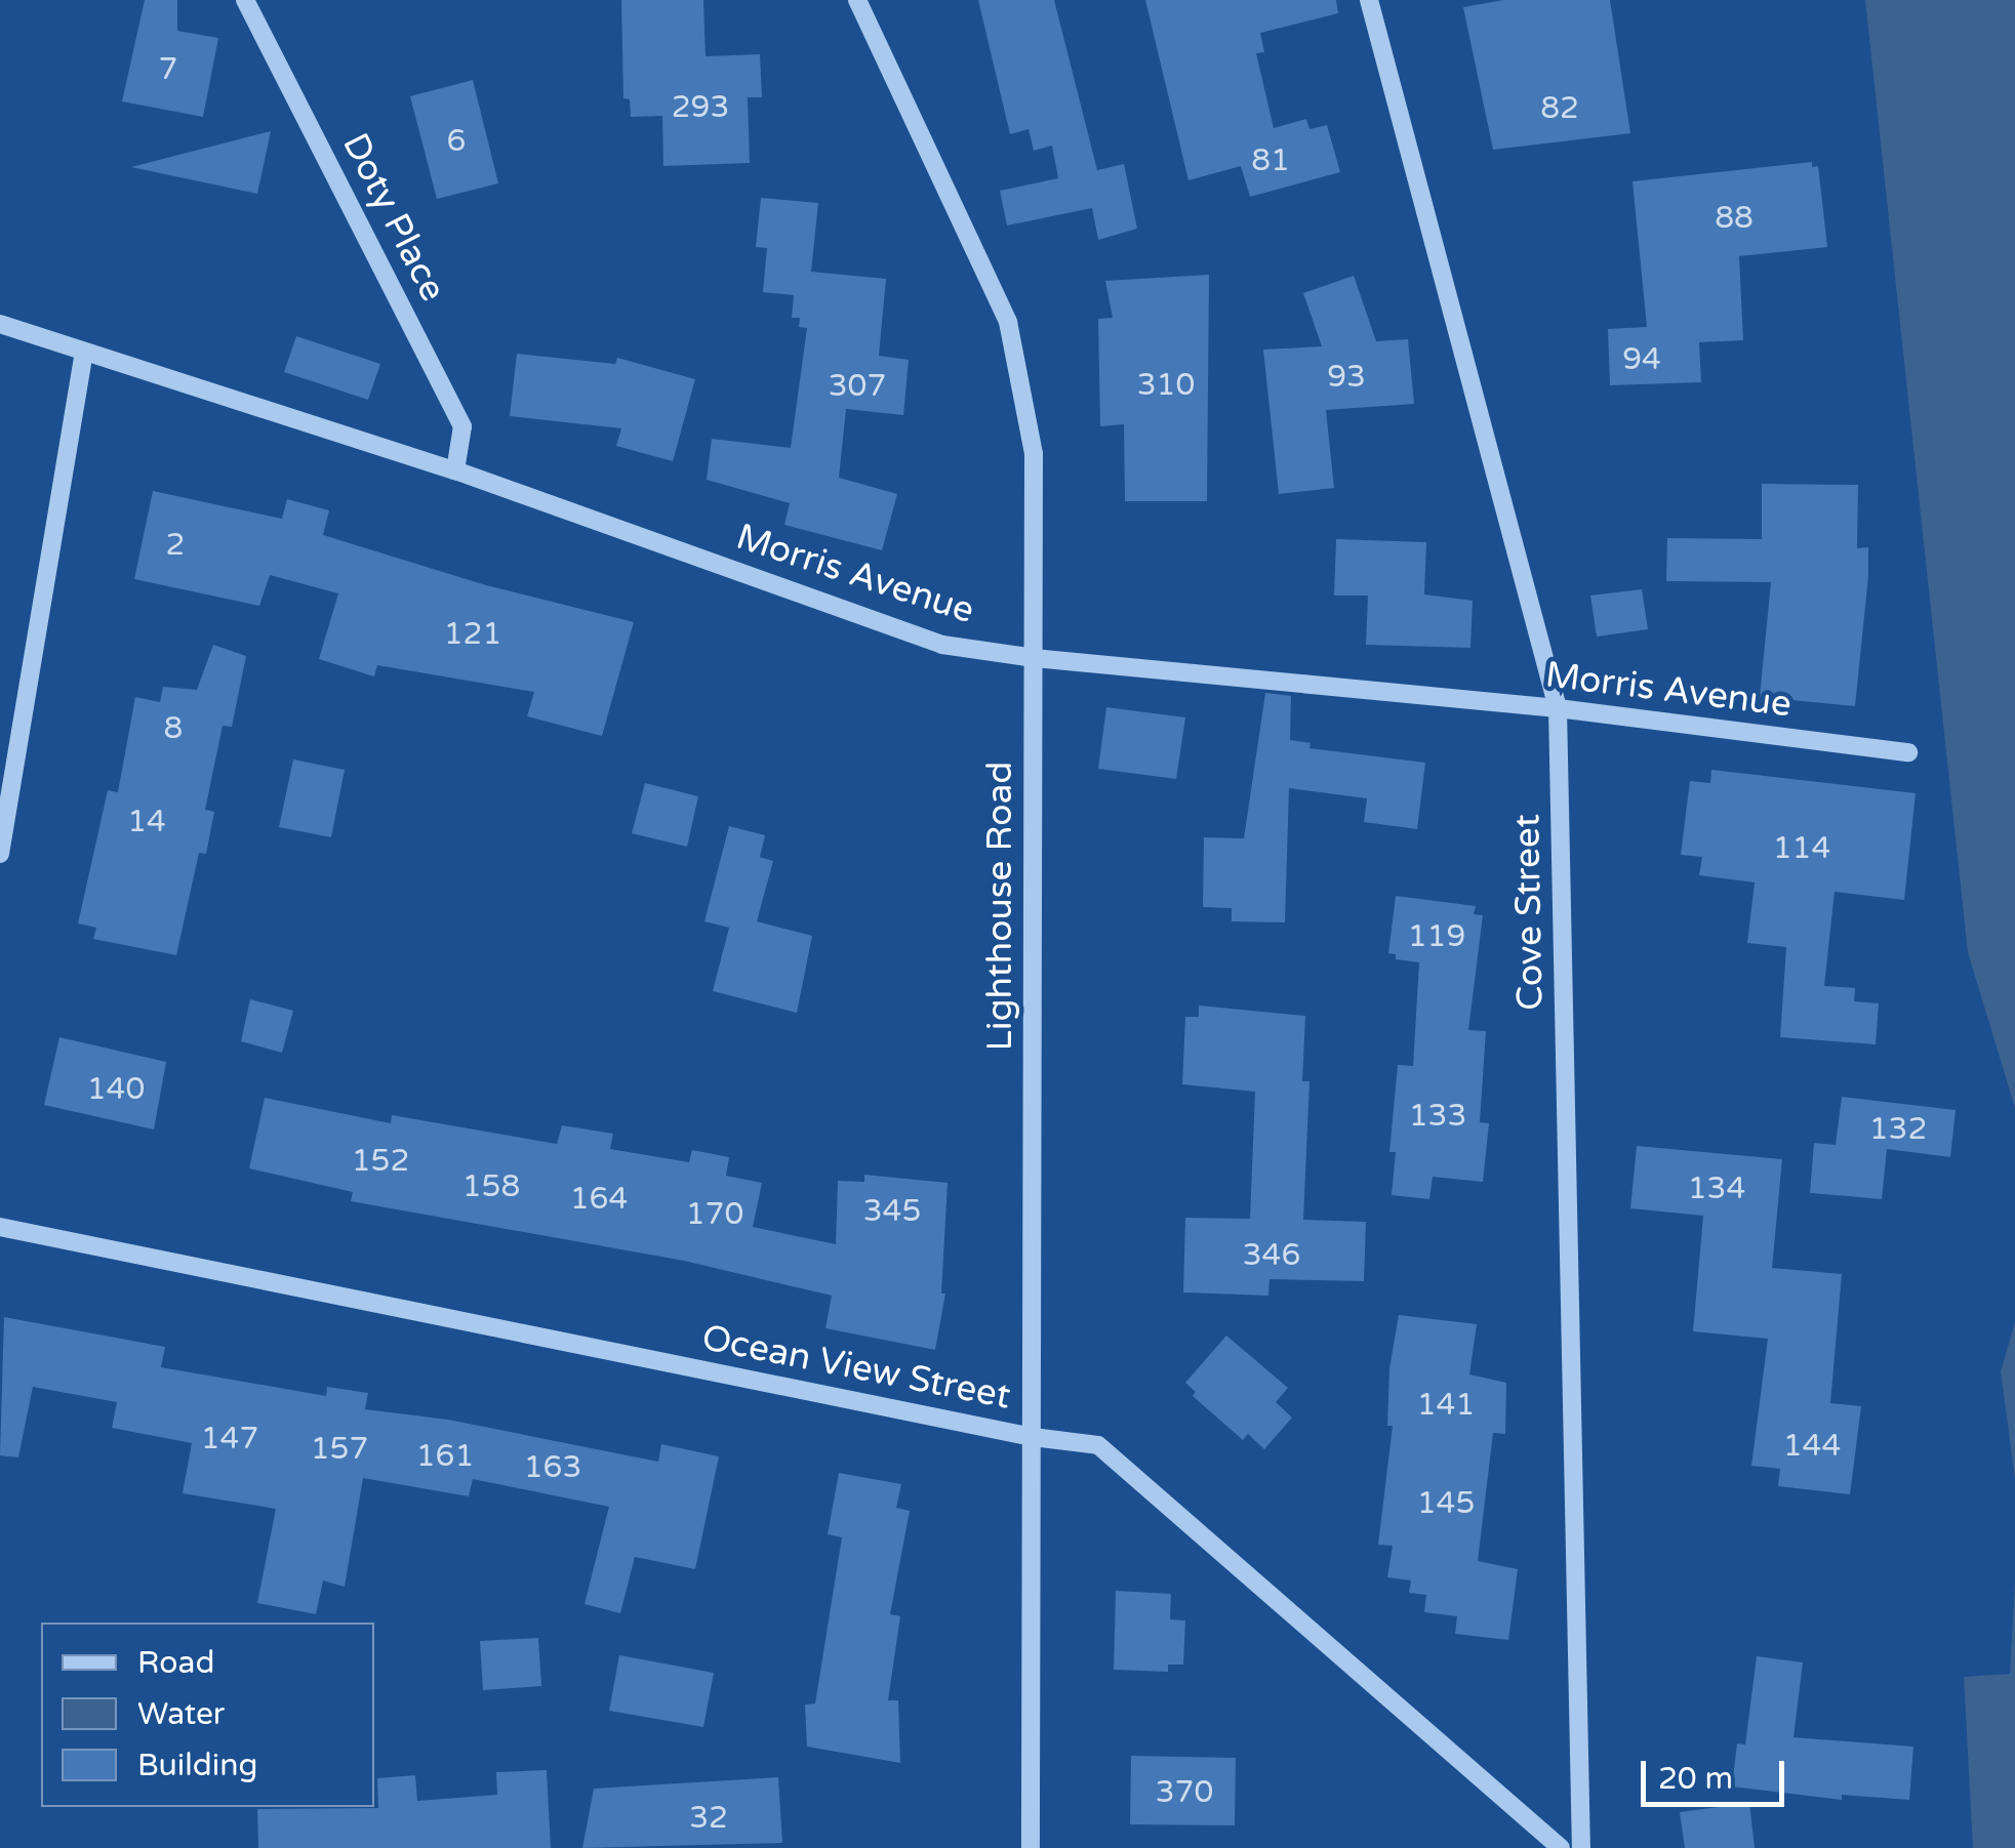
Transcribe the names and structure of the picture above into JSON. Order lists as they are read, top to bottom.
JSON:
{
  "streets": {
    "street": [
      "Doty Place",
      "Morris Avenue",
      "Lighthouse Road",
      "Cove Street",
      "Ocean View Street"
    ]
  },
  "crossings": [
    ["Doty Place", "Morris Avenue"],
    ["Morris Avenue", "Lighthouse Road"],
    ["Morris Avenue", "Cove Street"],
    ["Lighthouse Road", "Ocean View Street"]
  ],
  "house_numbers": [
    "7",
    "293",
    "82",
    "6",
    "81",
    "88",
    "94",
    "93",
    "310",
    "307",
    "2",
    "121",
    "8",
    "14",
    "114",
    "119",
    "140",
    "133",
    "132",
    "152",
    "158",
    "134",
    "164",
    "345",
    "170",
    "346",
    "141",
    "147",
    "144",
    "157",
    "161",
    "163",
    "145",
    "370",
    "32"
  ],
  "legend": ["Road", "Water", "Building"],
  "scale_bar": "20 m"
}
